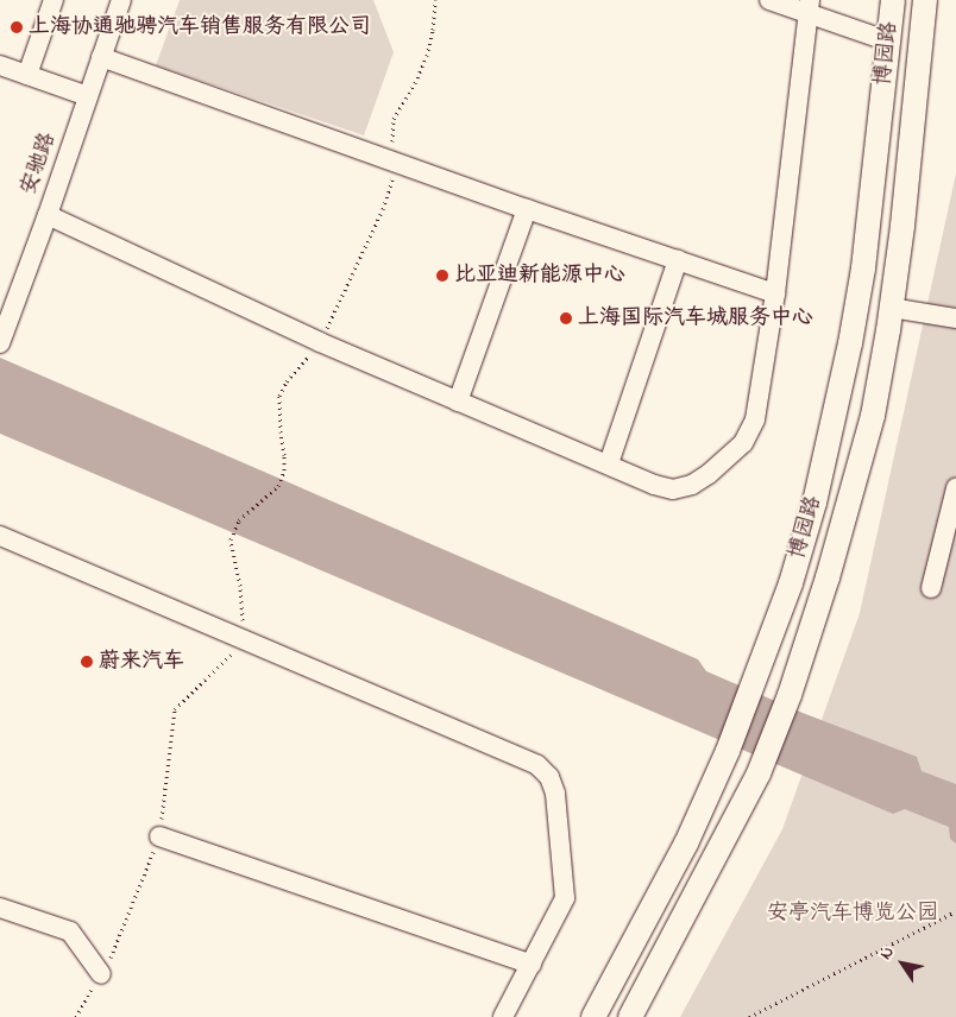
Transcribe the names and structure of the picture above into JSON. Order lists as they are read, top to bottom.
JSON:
{
  "streets": {
    "main road": ["博园路"],
    "street": ["安驰路"]
  },
  "parks": ["安亭汽车博览公园"],
  "places": [
    "上海协通驰骋汽车销售服务有限公司",
    "比亚迪新能源中心",
    "上海国际汽车城服务中心",
    "蔚来汽车"
  ],
  "north": "top left"
}
